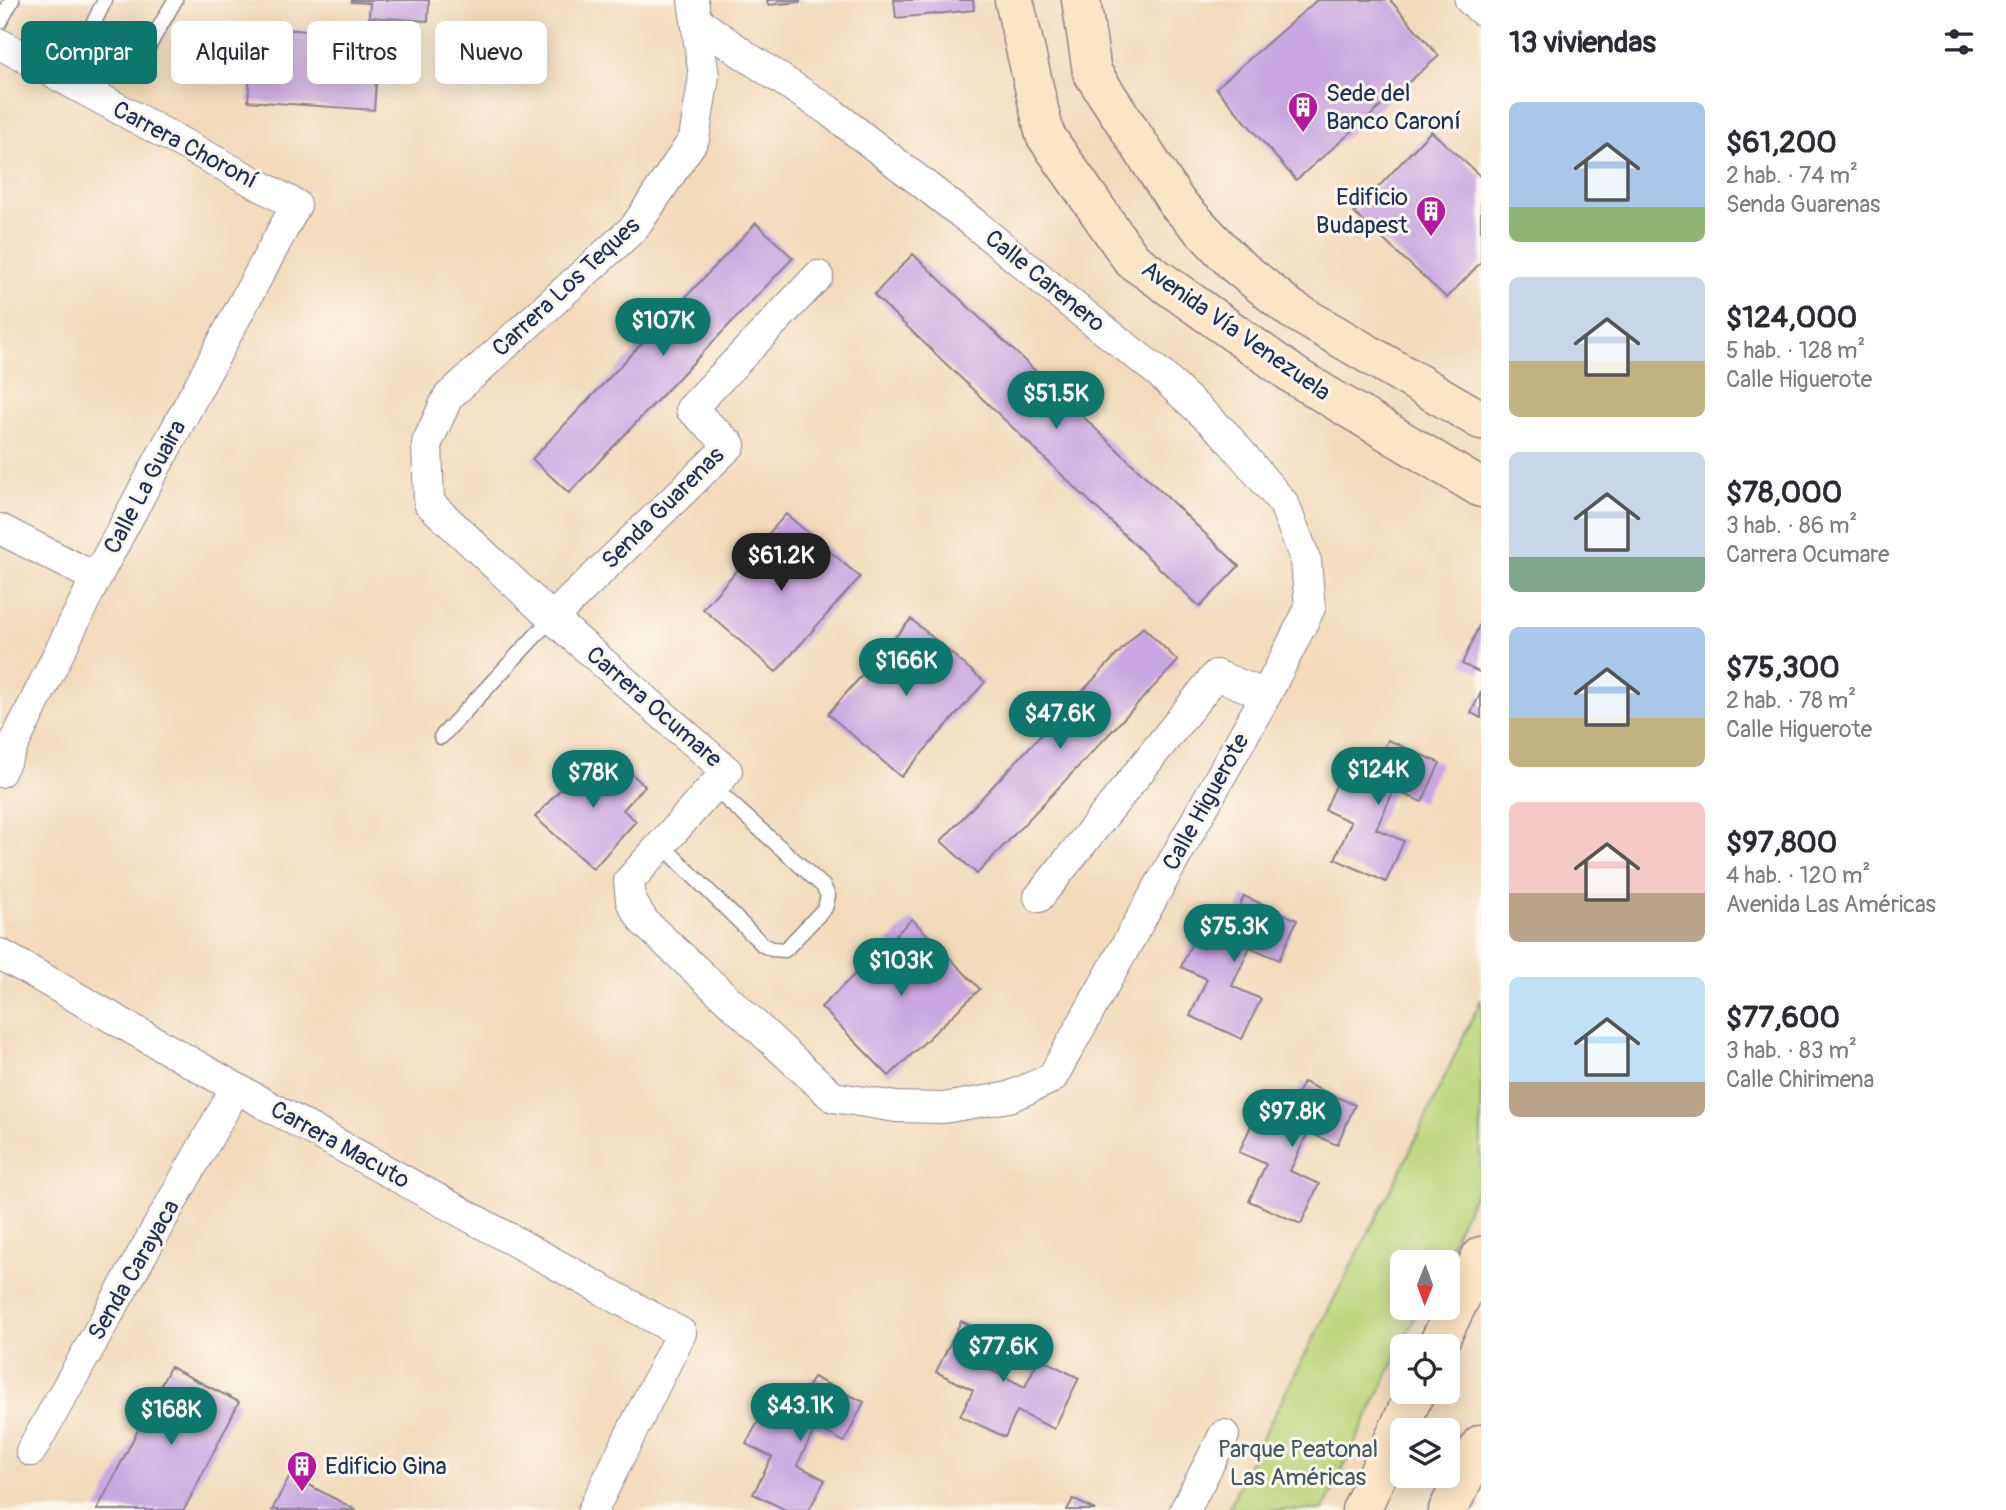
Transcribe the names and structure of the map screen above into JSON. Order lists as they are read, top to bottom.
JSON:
{
  "streets": {
    "street": [
      "Carrera Choroní",
      "Calle Carenero",
      "Carrera Los Teques",
      "Avenida Vía Venezuela",
      "Calle La Guaira",
      "Senda Guarenas",
      "Carrera Ocumare",
      "Calle Higuerote",
      "Carrera Macuto",
      "Senda Carayaca"
    ]
  },
  "crossings": [
    ["Carrera Choroní", "Calle La Guaira"],
    ["Calle Carenero", "Carrera Los Teques"],
    ["Calle Carenero", "Calle Higuerote"],
    ["Carrera Los Teques", "Carrera Ocumare"],
    ["Senda Guarenas", "Carrera Ocumare"],
    ["Carrera Ocumare", "Calle Higuerote"],
    ["Carrera Macuto", "Senda Carayaca"]
  ],
  "parks": ["Parque Peatonal Las Américas"],
  "places": {
    "building": ["Sede del Banco Caroní", "Edificio Budapest", "Edificio Gina"]
  },
  "north": "bottom",
  "page": {
    "heading": "13 viviendas",
    "chip": [
      "Comprar",
      "Alquilar",
      "Filtros",
      "Nuevo"
    ],
    "list": [
      {
        "name": "$61,200",
        "note": "2 hab. · 74 m² · Senda Guarenas"
      },
      {
        "name": "$124,000",
        "note": "5 hab. · 128 m² · Calle Higuerote"
      },
      {
        "name": "$78,000",
        "note": "3 hab. · 86 m² · Carrera Ocumare"
      },
      {
        "name": "$75,300",
        "note": "2 hab. · 78 m² · Calle Higuerote"
      },
      {
        "name": "$97,800",
        "note": "4 hab. · 120 m² · Avenida Las Américas"
      },
      {
        "name": "$77,600",
        "note": "3 hab. · 83 m² · Calle Chirimena"
      }
    ],
    "price": [
      "$107K",
      "$51.5K",
      "$61.2K",
      "$166K",
      "$47.6K",
      "$124K",
      "$78K",
      "$75.3K",
      "$103K",
      "$97.8K",
      "$77.6K",
      "$43.1K",
      "$168K"
    ]
  }
}
